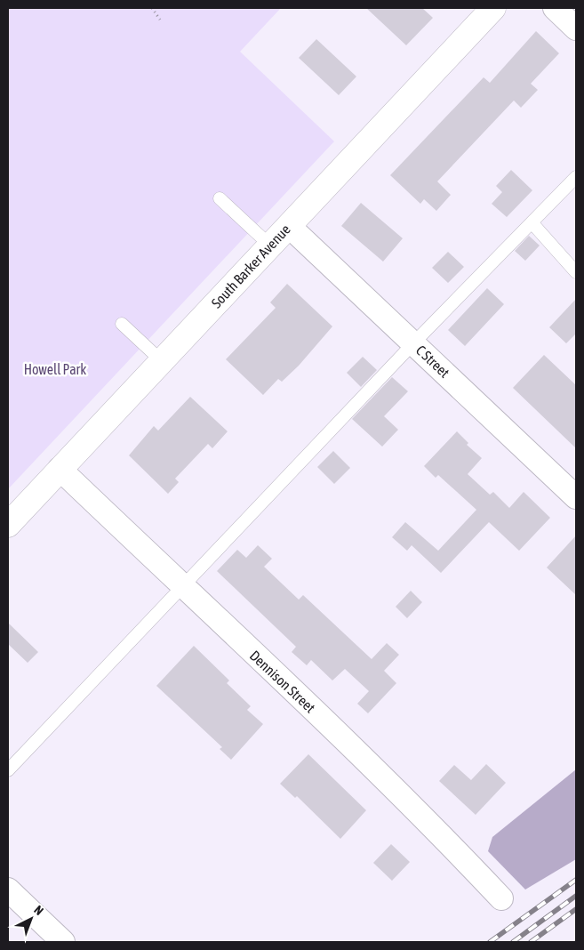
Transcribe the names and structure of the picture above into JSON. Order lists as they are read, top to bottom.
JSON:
{
  "streets": {
    "main road": ["South Barker Avenue"],
    "street": ["C Street", "Dennison Street"]
  },
  "crossings": [
    ["South Barker Avenue", "C Street"],
    ["South Barker Avenue", "Dennison Street"]
  ],
  "parks": ["Howell Park"],
  "north": "top right"
}
